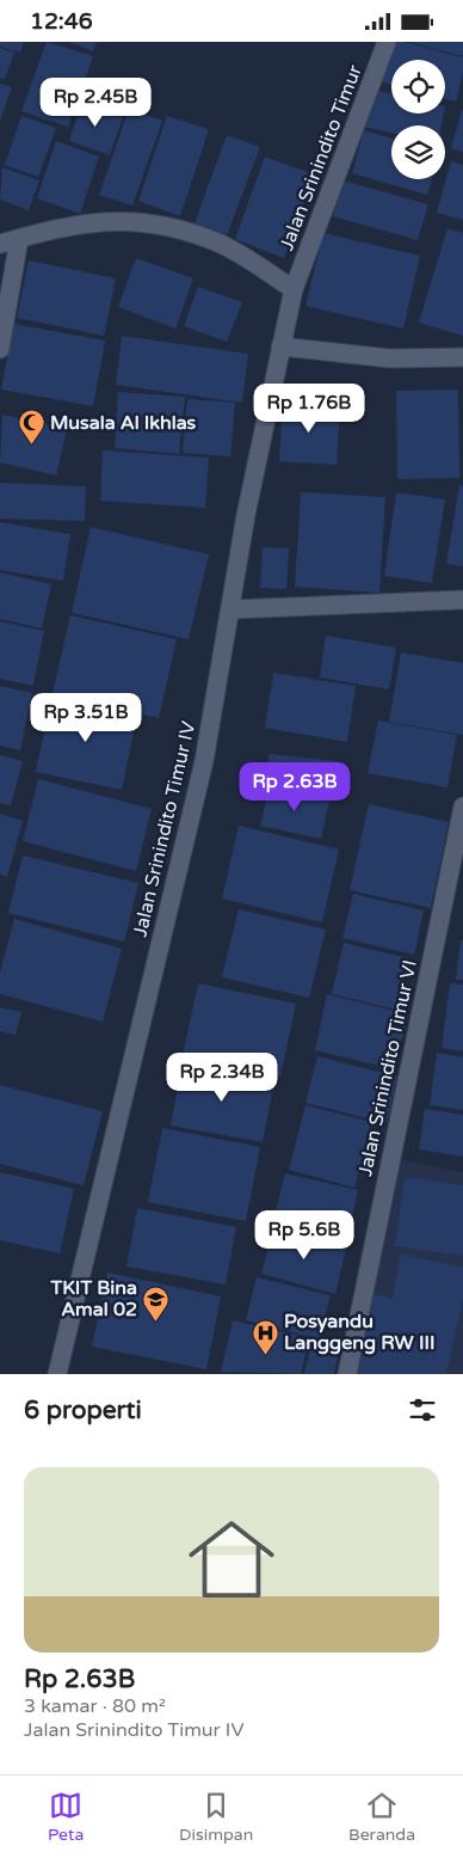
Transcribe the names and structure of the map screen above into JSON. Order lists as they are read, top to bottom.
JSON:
{
  "streets": {
    "street": ["Jalan Srinindito Timur", "Jalan Srinindito Timur IV", "Jalan Srinindito Timur VI"]
  },
  "crossings": [
    ["Jalan Srinindito Timur", "Jalan Srinindito Timur IV"]
  ],
  "places": {
    "mosque": ["Musala Al Ikhlas"],
    "school or university": ["TKIT Bina Amal 02"],
    "hospital": ["Posyandu Langgeng RW III"]
  },
  "page": {
    "status": "12:46",
    "price": [
      "Rp 2.45B",
      "Rp 1.76B",
      "Rp 3.51B",
      "Rp 2.63B",
      "Rp 2.34B",
      "Rp 5.6B"
    ],
    "heading": "6 properti",
    "list": [
      {
        "name": "Rp 2.63B",
        "note": "3 kamar · 80 m² · Jalan Srinindito Timur IV"
      }
    ],
    "tabs": ["Peta", "Disimpan", "Beranda"]
  }
}
